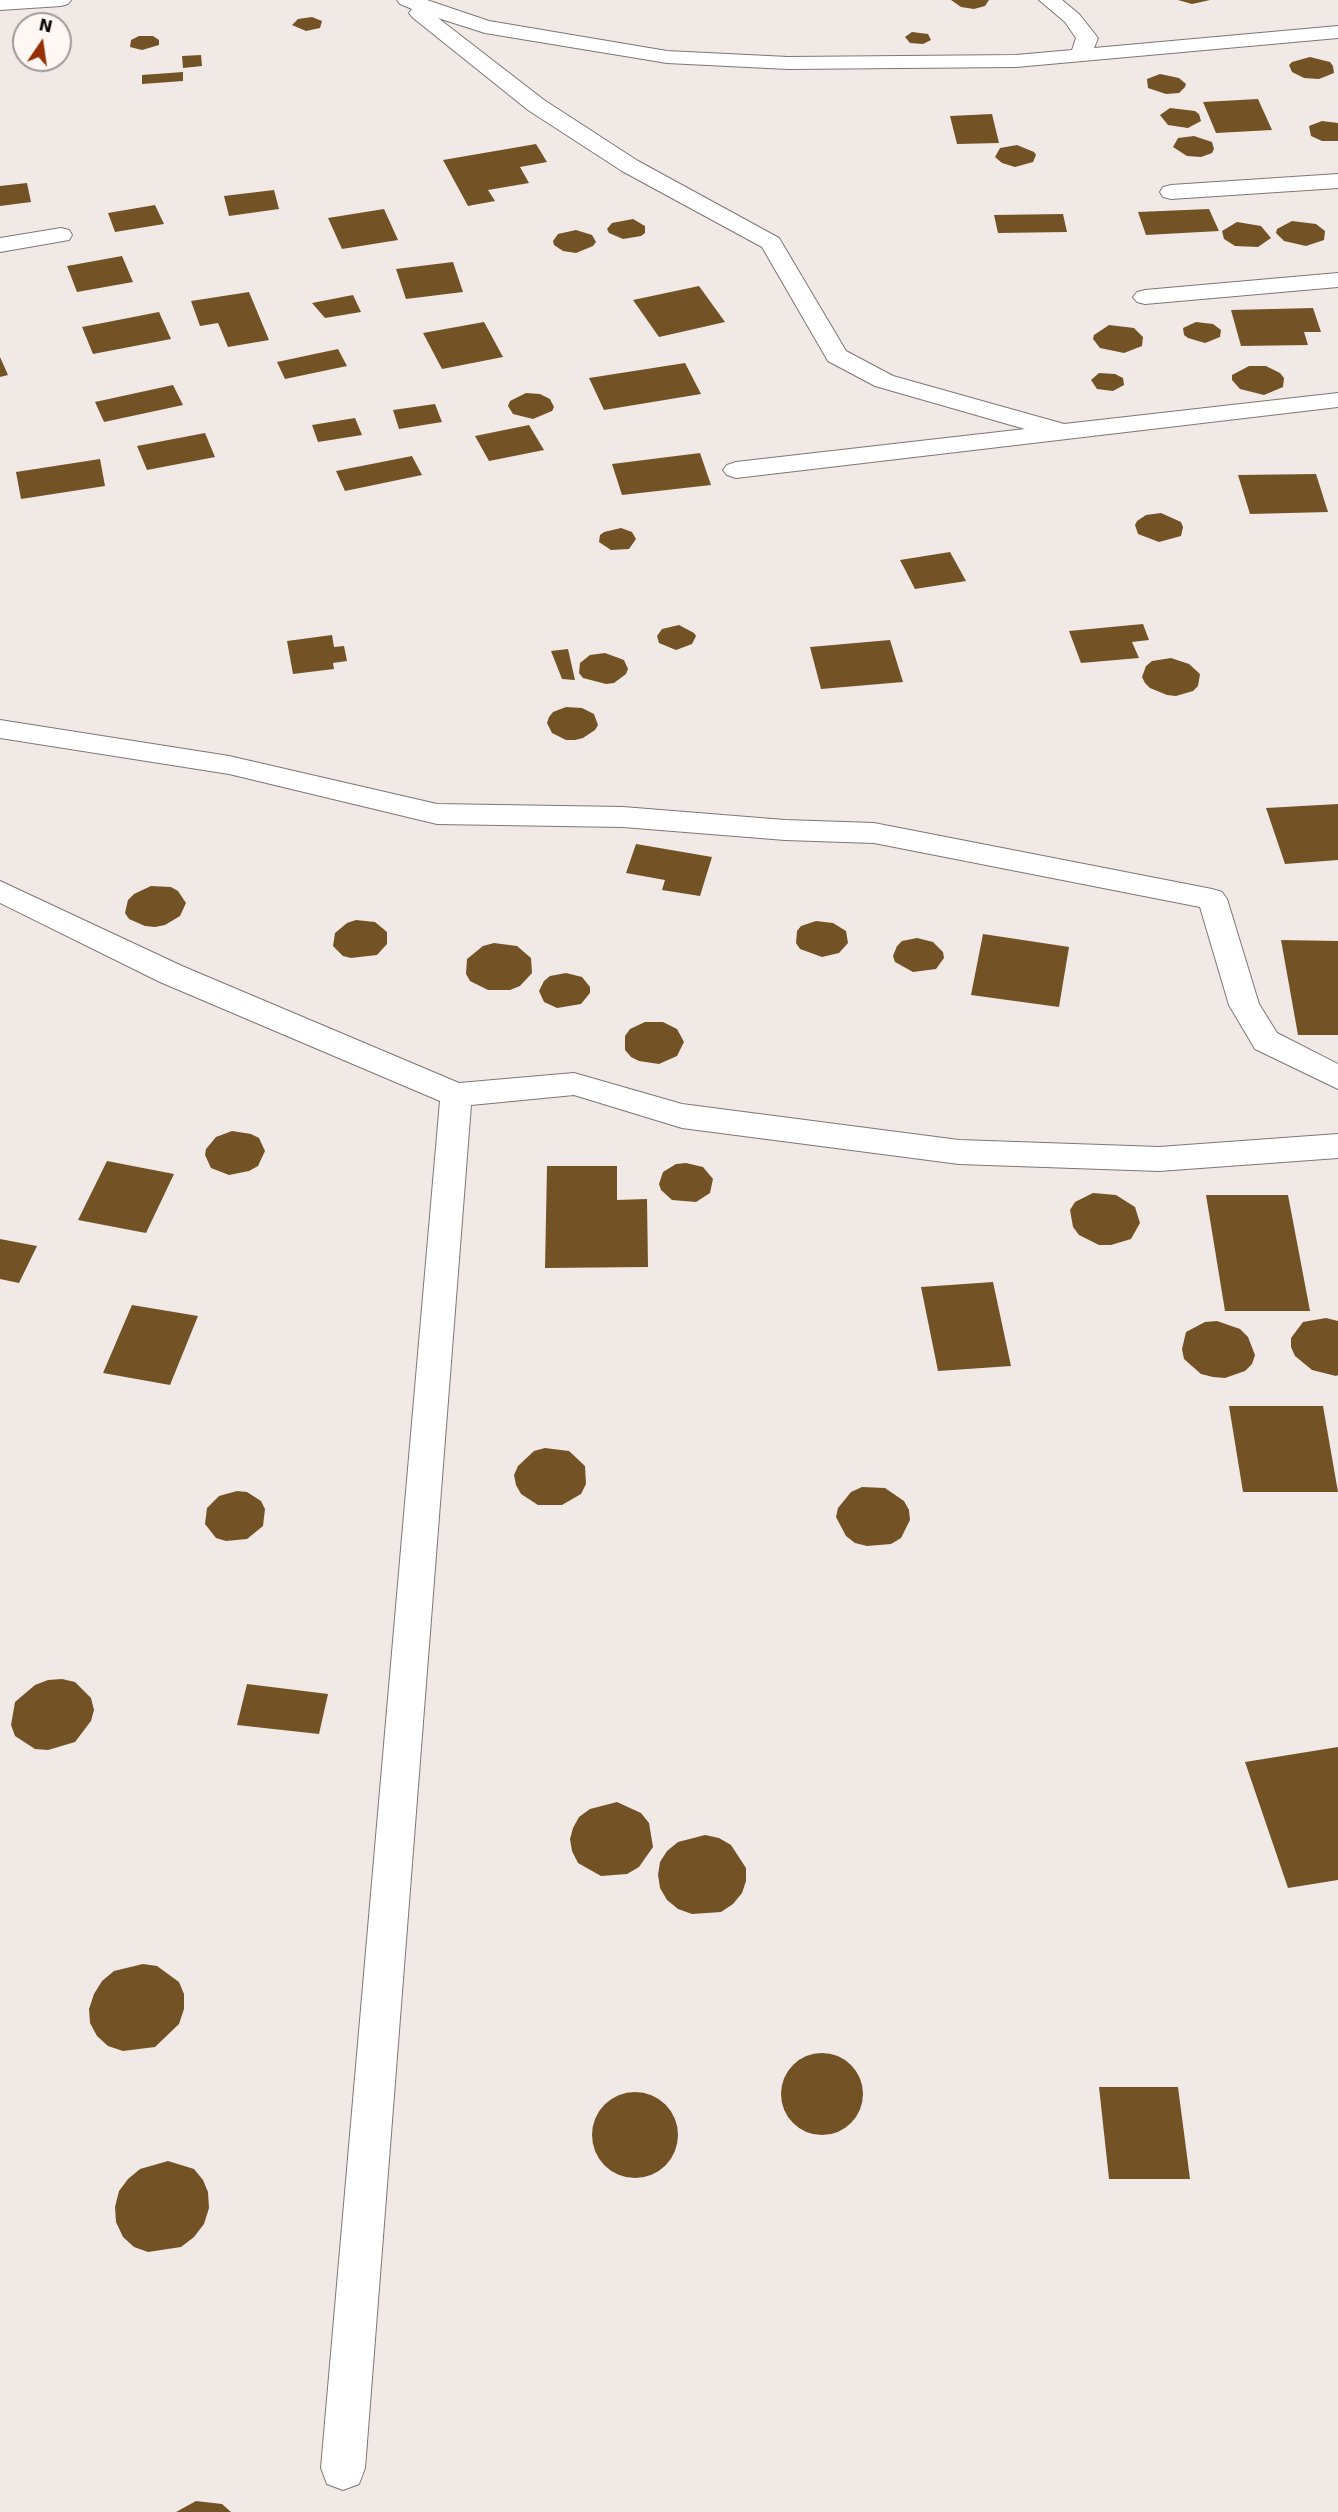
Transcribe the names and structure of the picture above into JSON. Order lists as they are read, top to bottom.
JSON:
{
  "north": "top"
}
